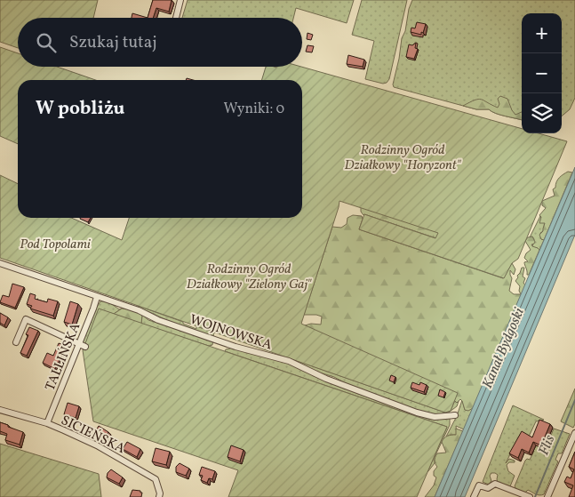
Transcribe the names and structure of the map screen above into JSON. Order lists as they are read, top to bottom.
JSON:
{
  "streets": {
    "street": ["WOJNOWSKA", "TALLIŃSKA", "SICIEŃSKA"]
  },
  "crossings": [
    ["WOJNOWSKA", "TALLIŃSKA"],
    ["TALLIŃSKA", "SICIEŃSKA"]
  ],
  "water": ["Kanał Bydgoski", "Flis"],
  "parks": ["Rodzinny Ogród Działkowy \"Horyzont\"", "Pod Topolami", "Rodzinny Ogród Działkowy \"Zielony Gaj\""],
  "page": {
    "map_buttons": ["+", "−"],
    "search": "Szukaj tutaj",
    "heading": ["W pobliżu", "Wyniki: 0"]
  }
}
